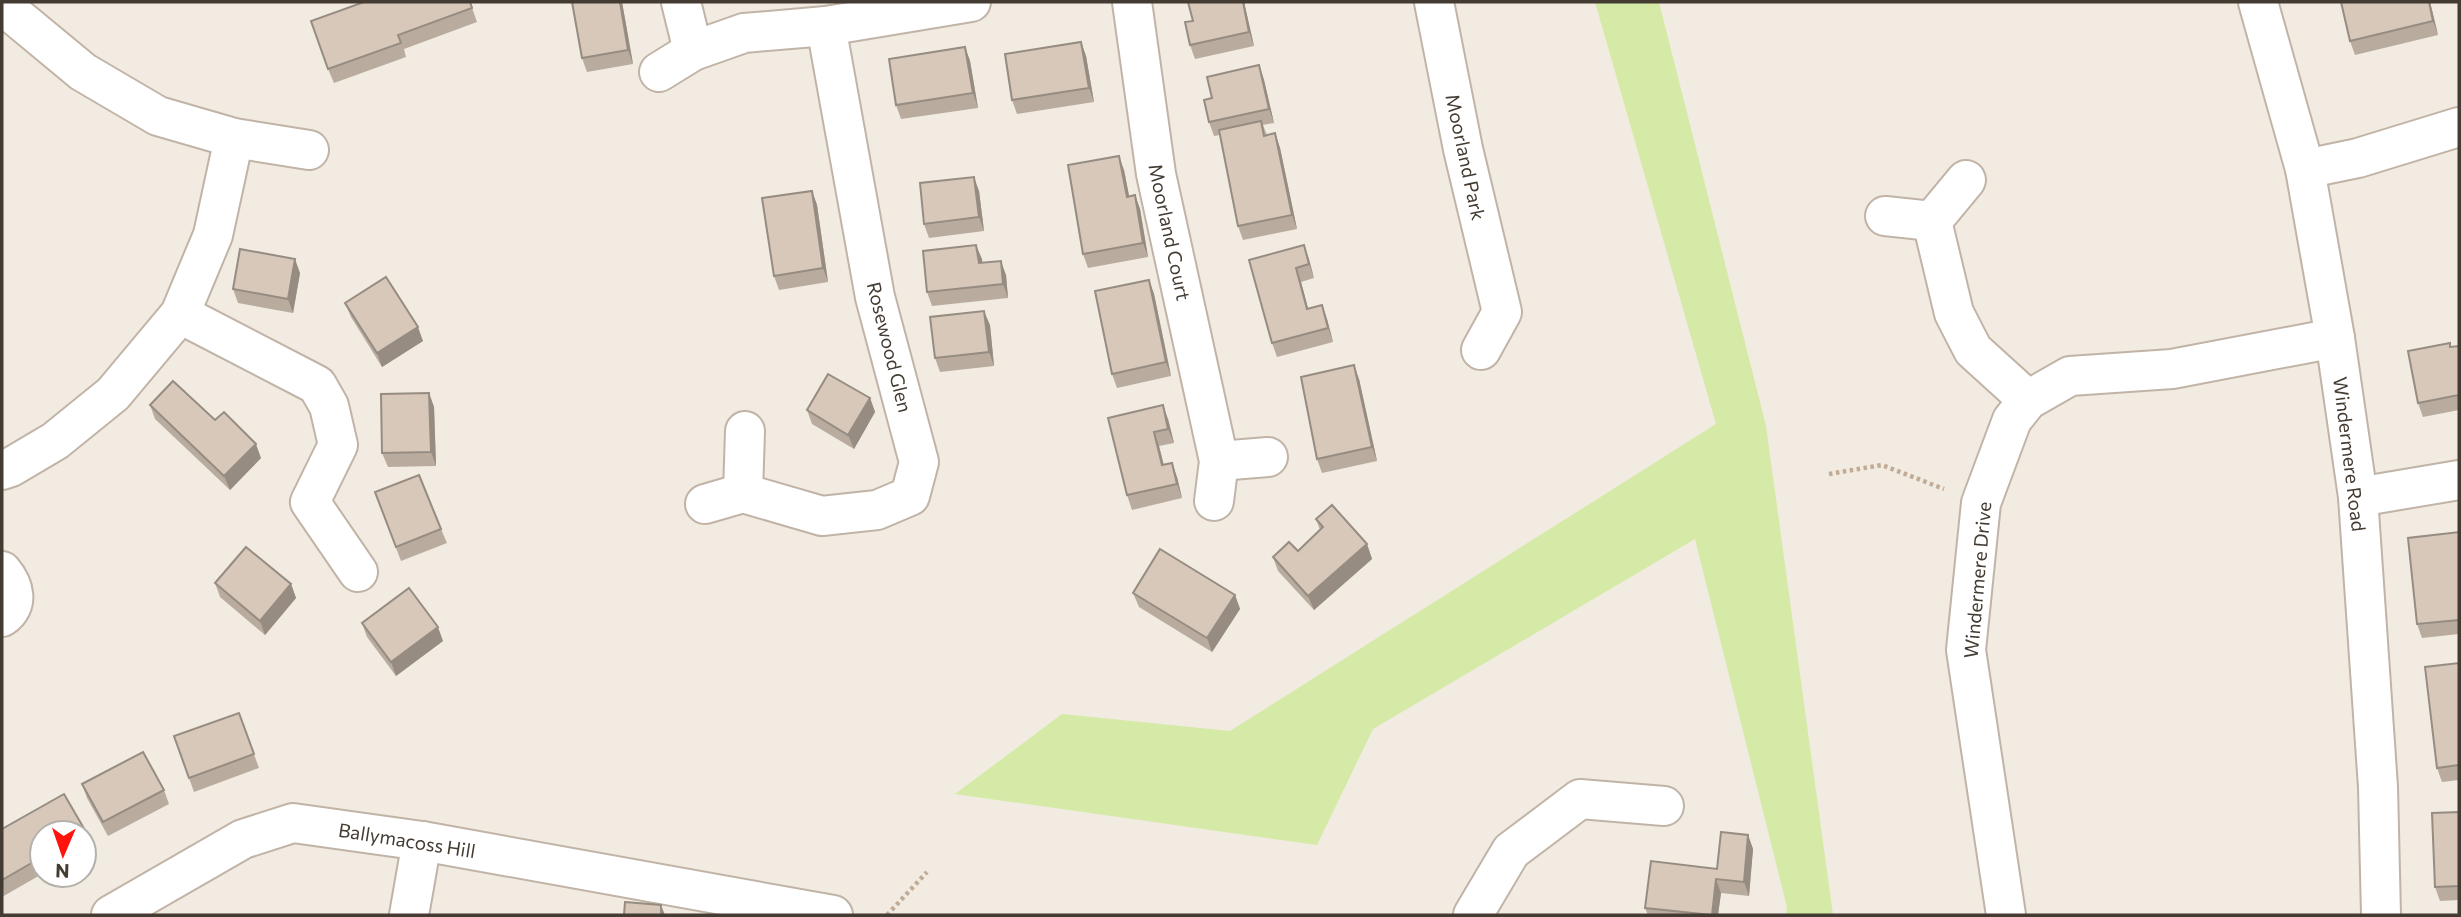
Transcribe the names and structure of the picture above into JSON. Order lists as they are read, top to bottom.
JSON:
{
  "streets": {
    "street": [
      "Moorland Park",
      "Moorland Court",
      "Rosewood Glen",
      "Windermere Road",
      "Windermere Drive",
      "Ballymacoss Hill"
    ]
  },
  "crossings": [
    ["Windermere Road", "Windermere Drive"]
  ],
  "north": "bottom"
}
